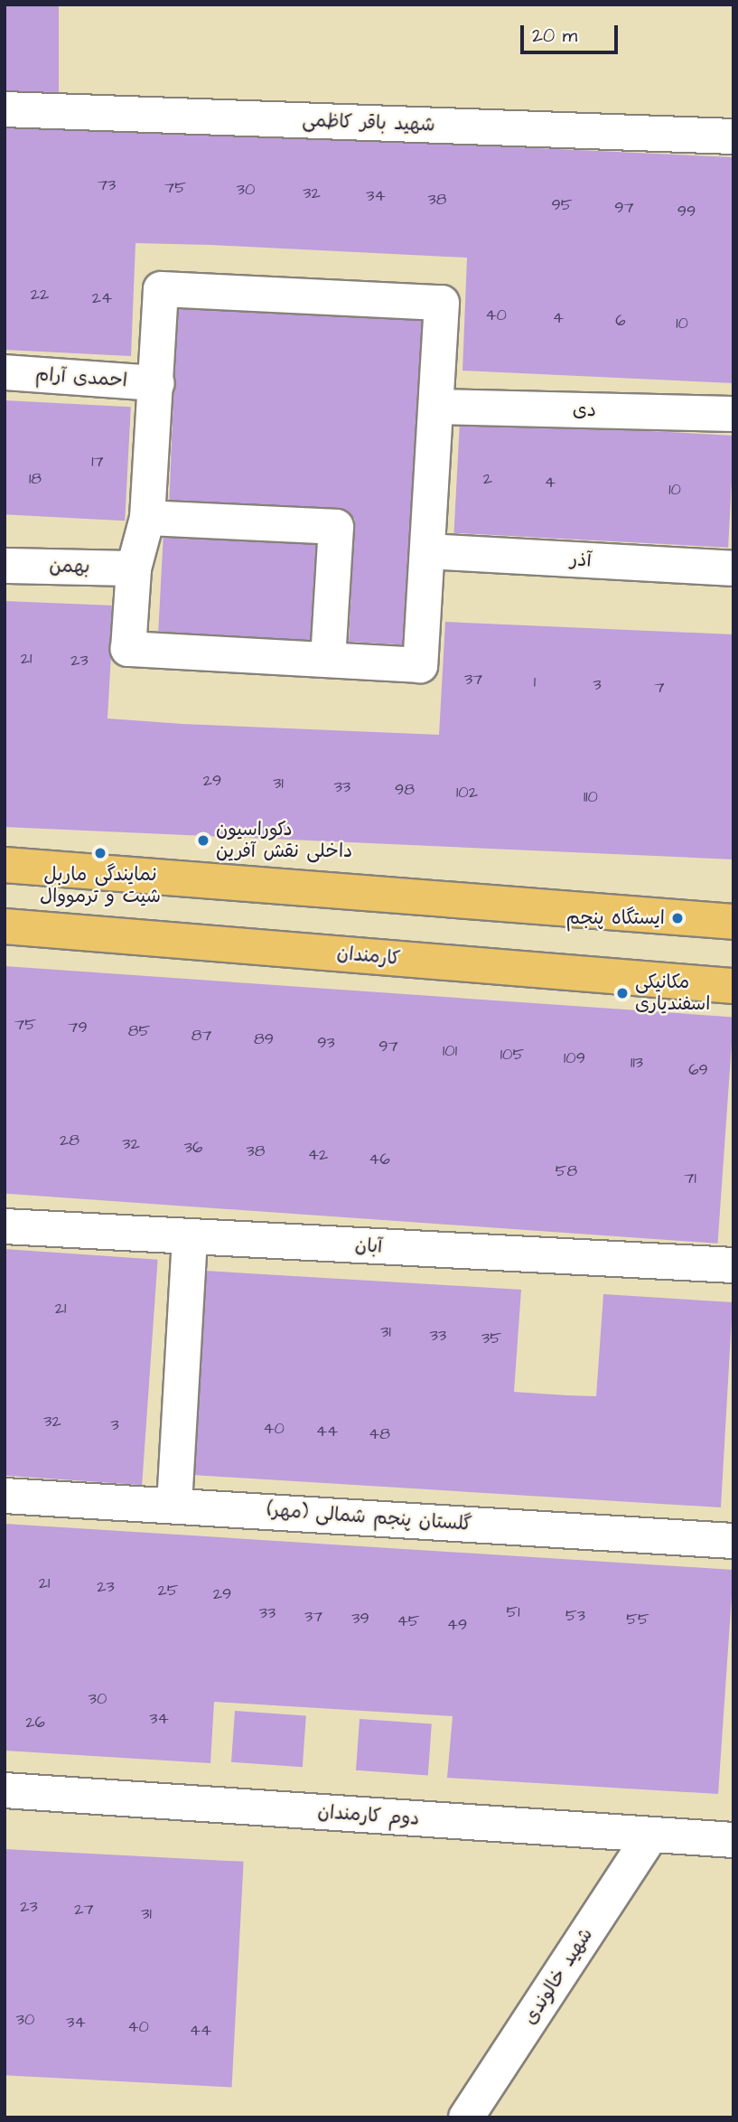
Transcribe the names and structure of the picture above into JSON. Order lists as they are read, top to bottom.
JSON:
{
  "streets": {
    "main road": ["کارمندان"],
    "street": [
      "شهید باقر کاظمی",
      "احمدی آرام",
      "دی",
      "آذر",
      "بهمن",
      "آبان",
      "گلستان پنجم شمالی (مهر)",
      "دوم کارمندان",
      "شهید خالوندی"
    ]
  },
  "crossings": [
    ["دوم کارمندان", "شهید خالوندی"]
  ],
  "places": [
    "دکوراسیون داخلی نقش آفرین",
    "نمایندگی ماربل شیت و ترمووال",
    "ایستگاه پنجم",
    "مکانیکی اسفندیاری"
  ],
  "house_numbers": [
    "73",
    "75",
    "30",
    "32",
    "34",
    "38",
    "95",
    "97",
    "99",
    "22",
    "24",
    "40",
    "4",
    "6",
    "10",
    "17",
    "18",
    "2",
    "4",
    "10",
    "21",
    "23",
    "37",
    "1",
    "3",
    "7",
    "29",
    "31",
    "33",
    "98",
    "102",
    "110",
    "75",
    "79",
    "85",
    "87",
    "89",
    "93",
    "97",
    "101",
    "105",
    "109",
    "113",
    "69",
    "28",
    "32",
    "36",
    "38",
    "42",
    "46",
    "58",
    "71",
    "21",
    "31",
    "33",
    "35",
    "32",
    "3",
    "40",
    "44",
    "48",
    "21",
    "23",
    "25",
    "29",
    "51",
    "33",
    "53",
    "37",
    "39",
    "55",
    "45",
    "49",
    "30",
    "34",
    "26",
    "23",
    "27",
    "31",
    "30",
    "34",
    "40",
    "44"
  ],
  "scale_bar": "20 m"
}
